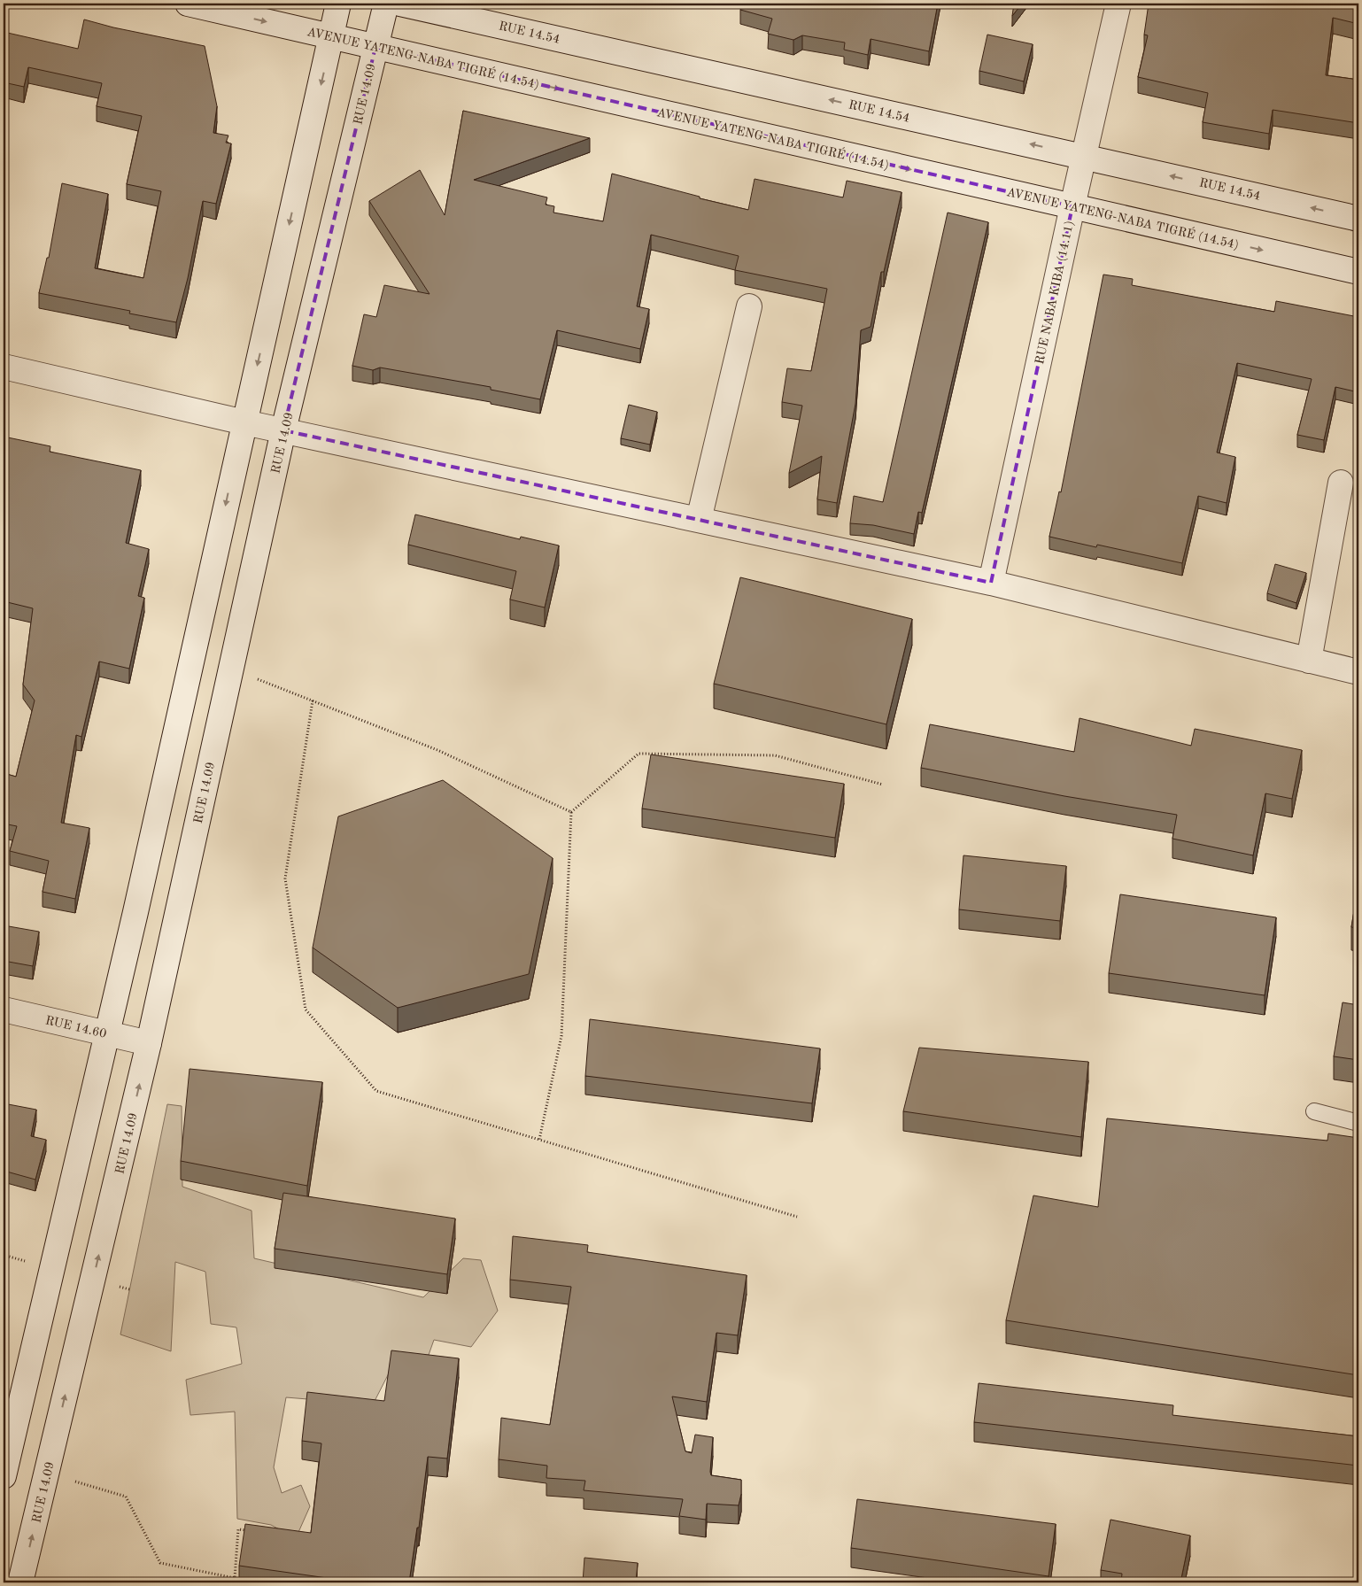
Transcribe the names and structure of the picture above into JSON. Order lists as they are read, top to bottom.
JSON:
{
  "streets": {
    "street": [
      "RUE 14.54",
      "AVENUE YATENG-NABA TIGRÉ (14.54)",
      "RUE 14.09",
      "RUE NABA KIBA (14.11)",
      "RUE 14.60"
    ]
  },
  "crossings": [
    ["RUE 14.54", "RUE NABA KIBA (14.11)"],
    ["AVENUE YATENG-NABA TIGRÉ (14.54)", "RUE 14.09"],
    ["AVENUE YATENG-NABA TIGRÉ (14.54)", "RUE NABA KIBA (14.11)"],
    ["RUE 14.09", "RUE 14.60"]
  ],
  "one_way": ["RUE 14.54", "AVENUE YATENG-NABA TIGRÉ (14.54)"]
}
